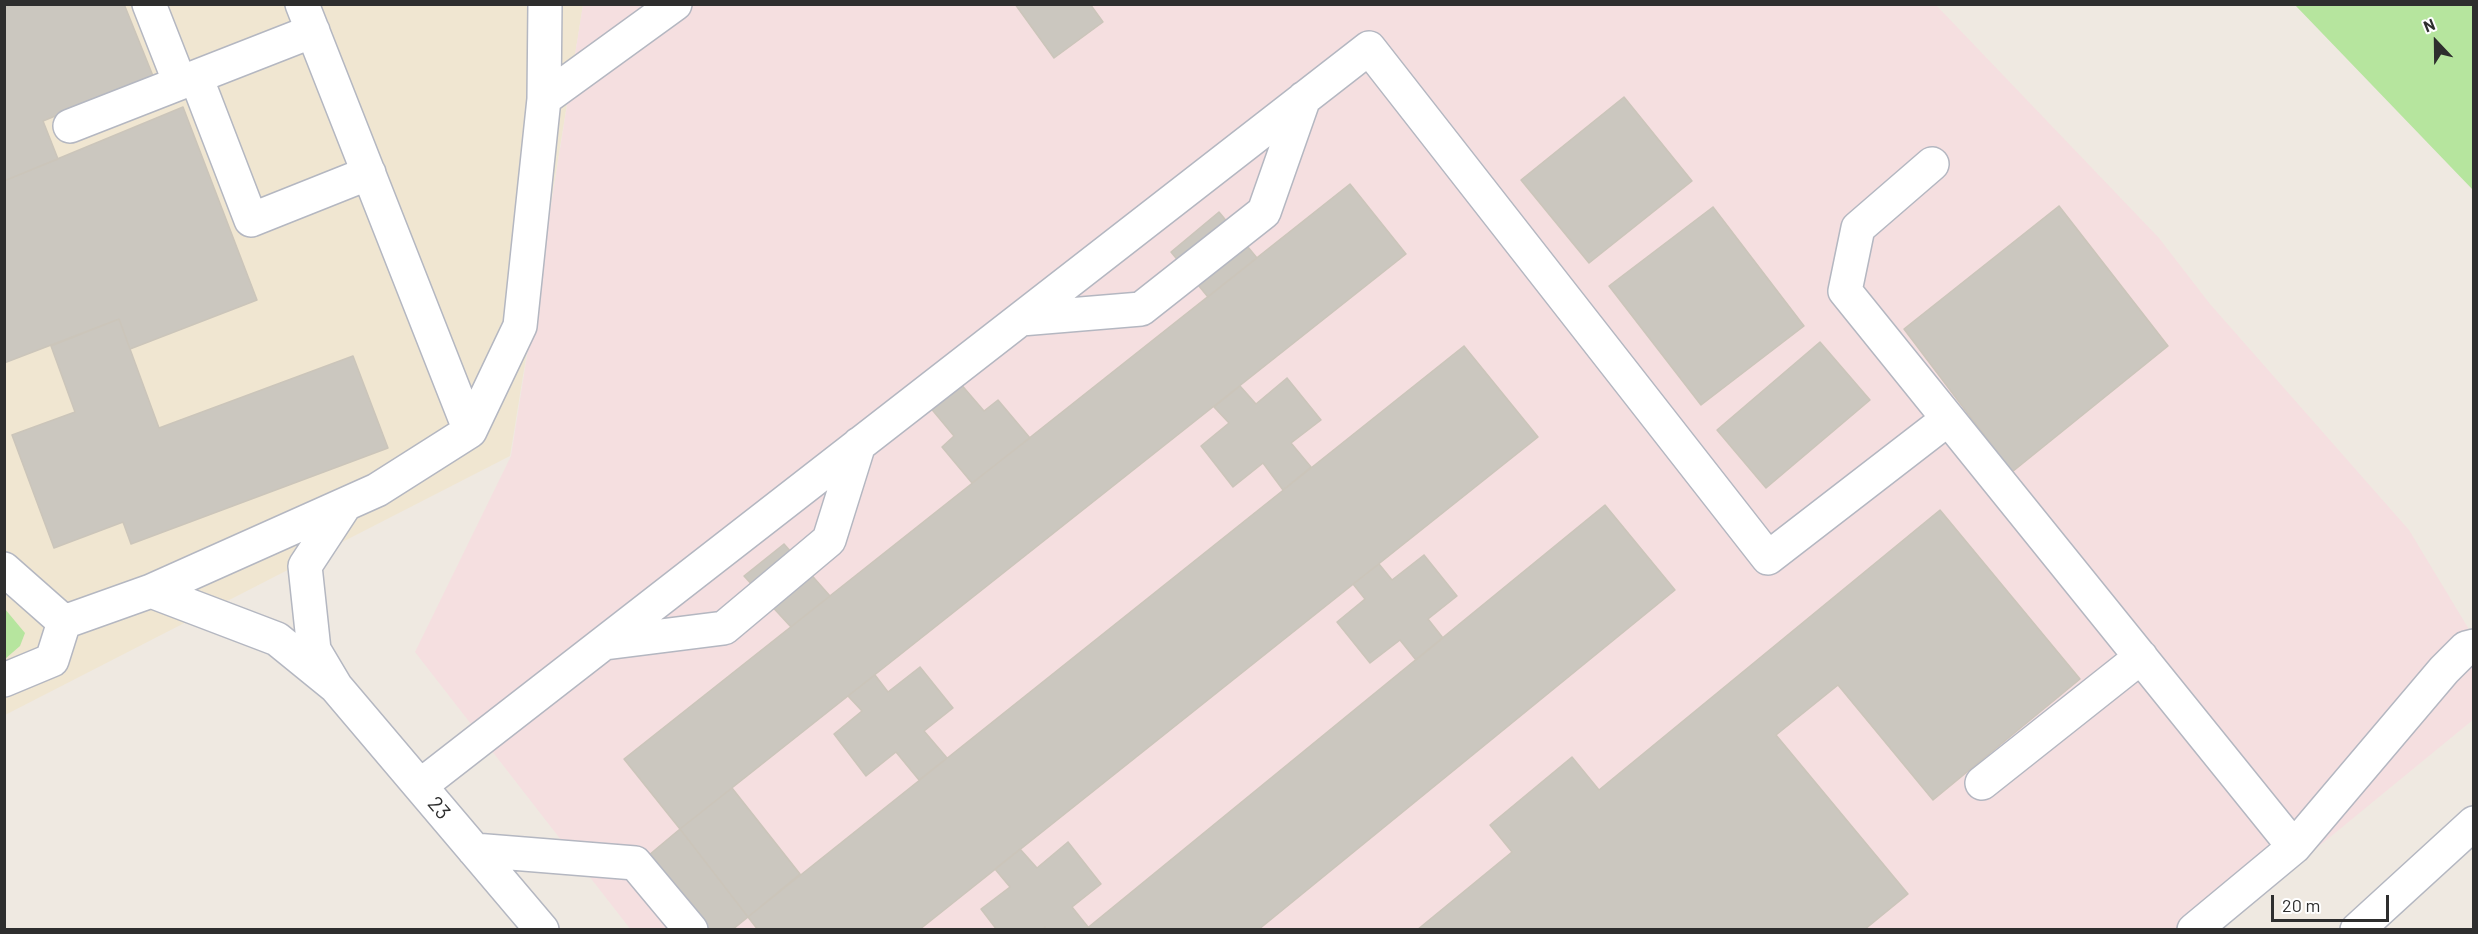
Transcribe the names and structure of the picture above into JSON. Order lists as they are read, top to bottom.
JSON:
{
  "streets": {
    "street": ["23"]
  },
  "scale_bar": "20 m",
  "north": "top"
}
